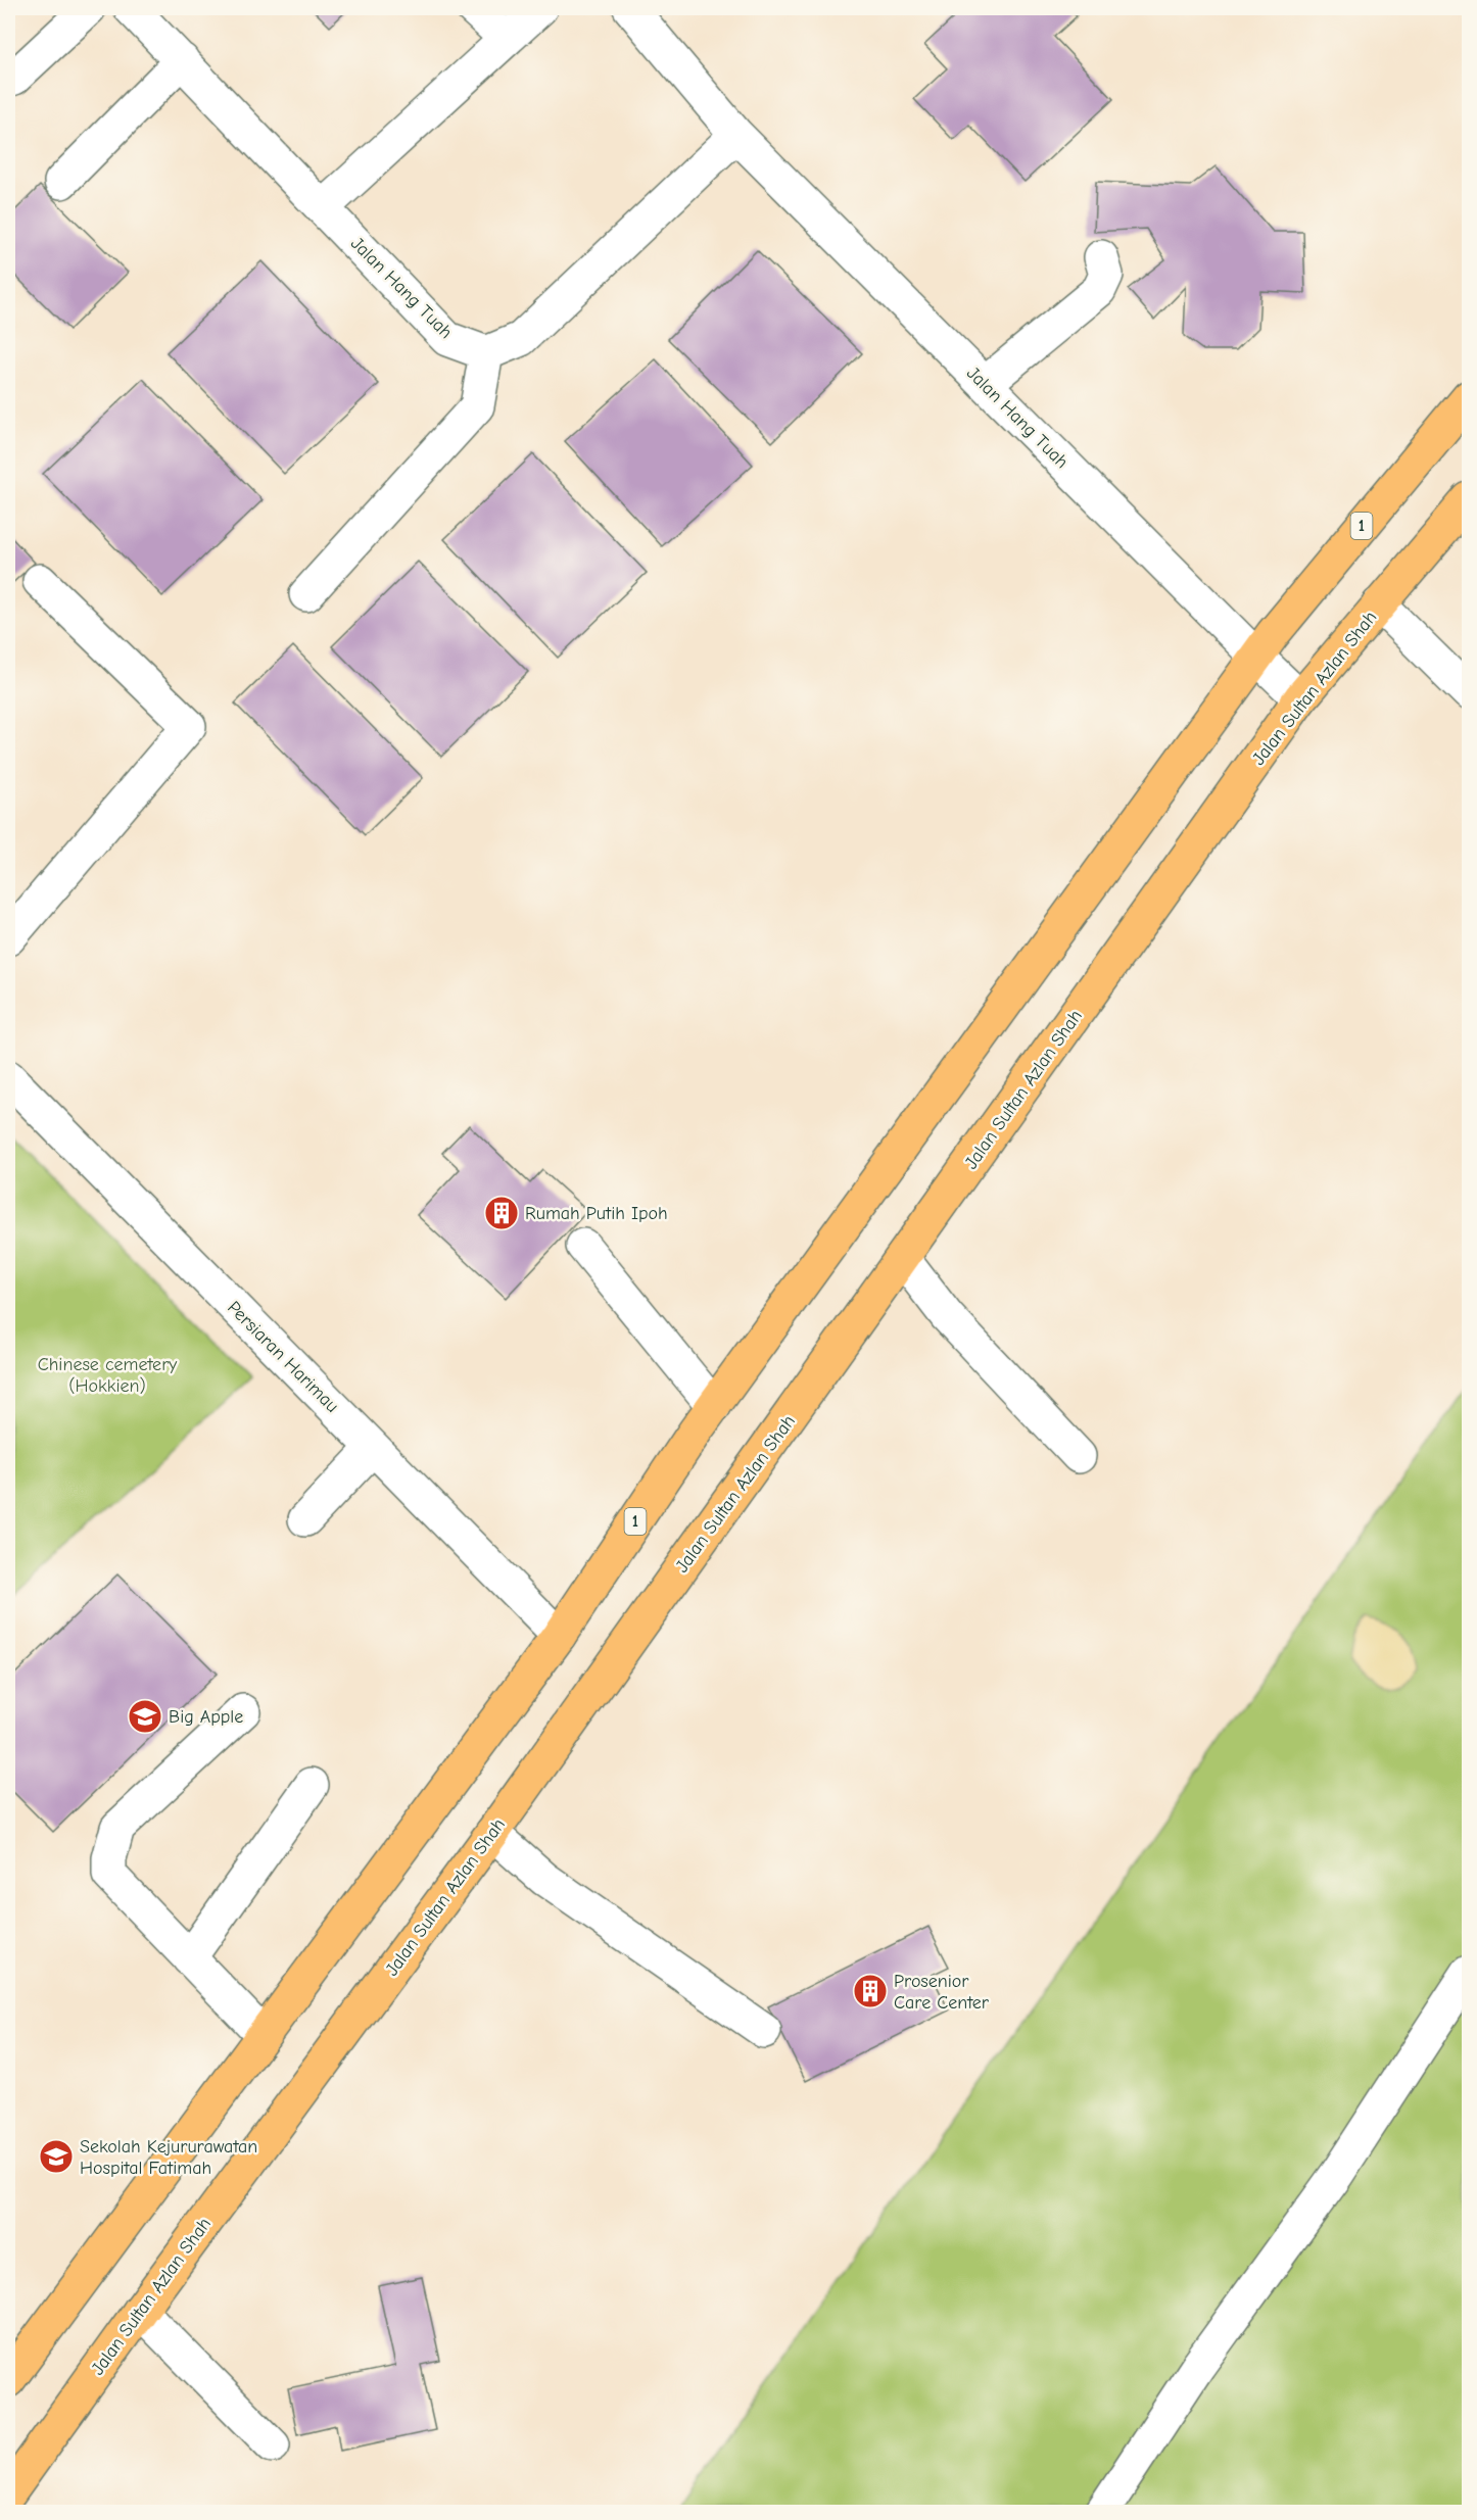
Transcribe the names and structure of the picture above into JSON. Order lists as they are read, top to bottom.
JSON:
{
  "streets": {
    "main road": ["1", "Jalan Sultan Azlan Shah"],
    "street": ["Jalan Hang Tuah", "Persiaran Harimau"]
  },
  "crossings": [
    ["Jalan Hang Tuah", "1"],
    ["Jalan Hang Tuah", "Jalan Sultan Azlan Shah"],
    ["1", "Persiaran Harimau"]
  ],
  "parks": ["Chinese cemetery (Hokkien)"],
  "places": {
    "building": ["Rumah Putih Ipoh", "Prosenior Care Center"],
    "school or university": ["Big Apple", "Sekolah Kejururawatan Hospital Fatimah"]
  }
}
